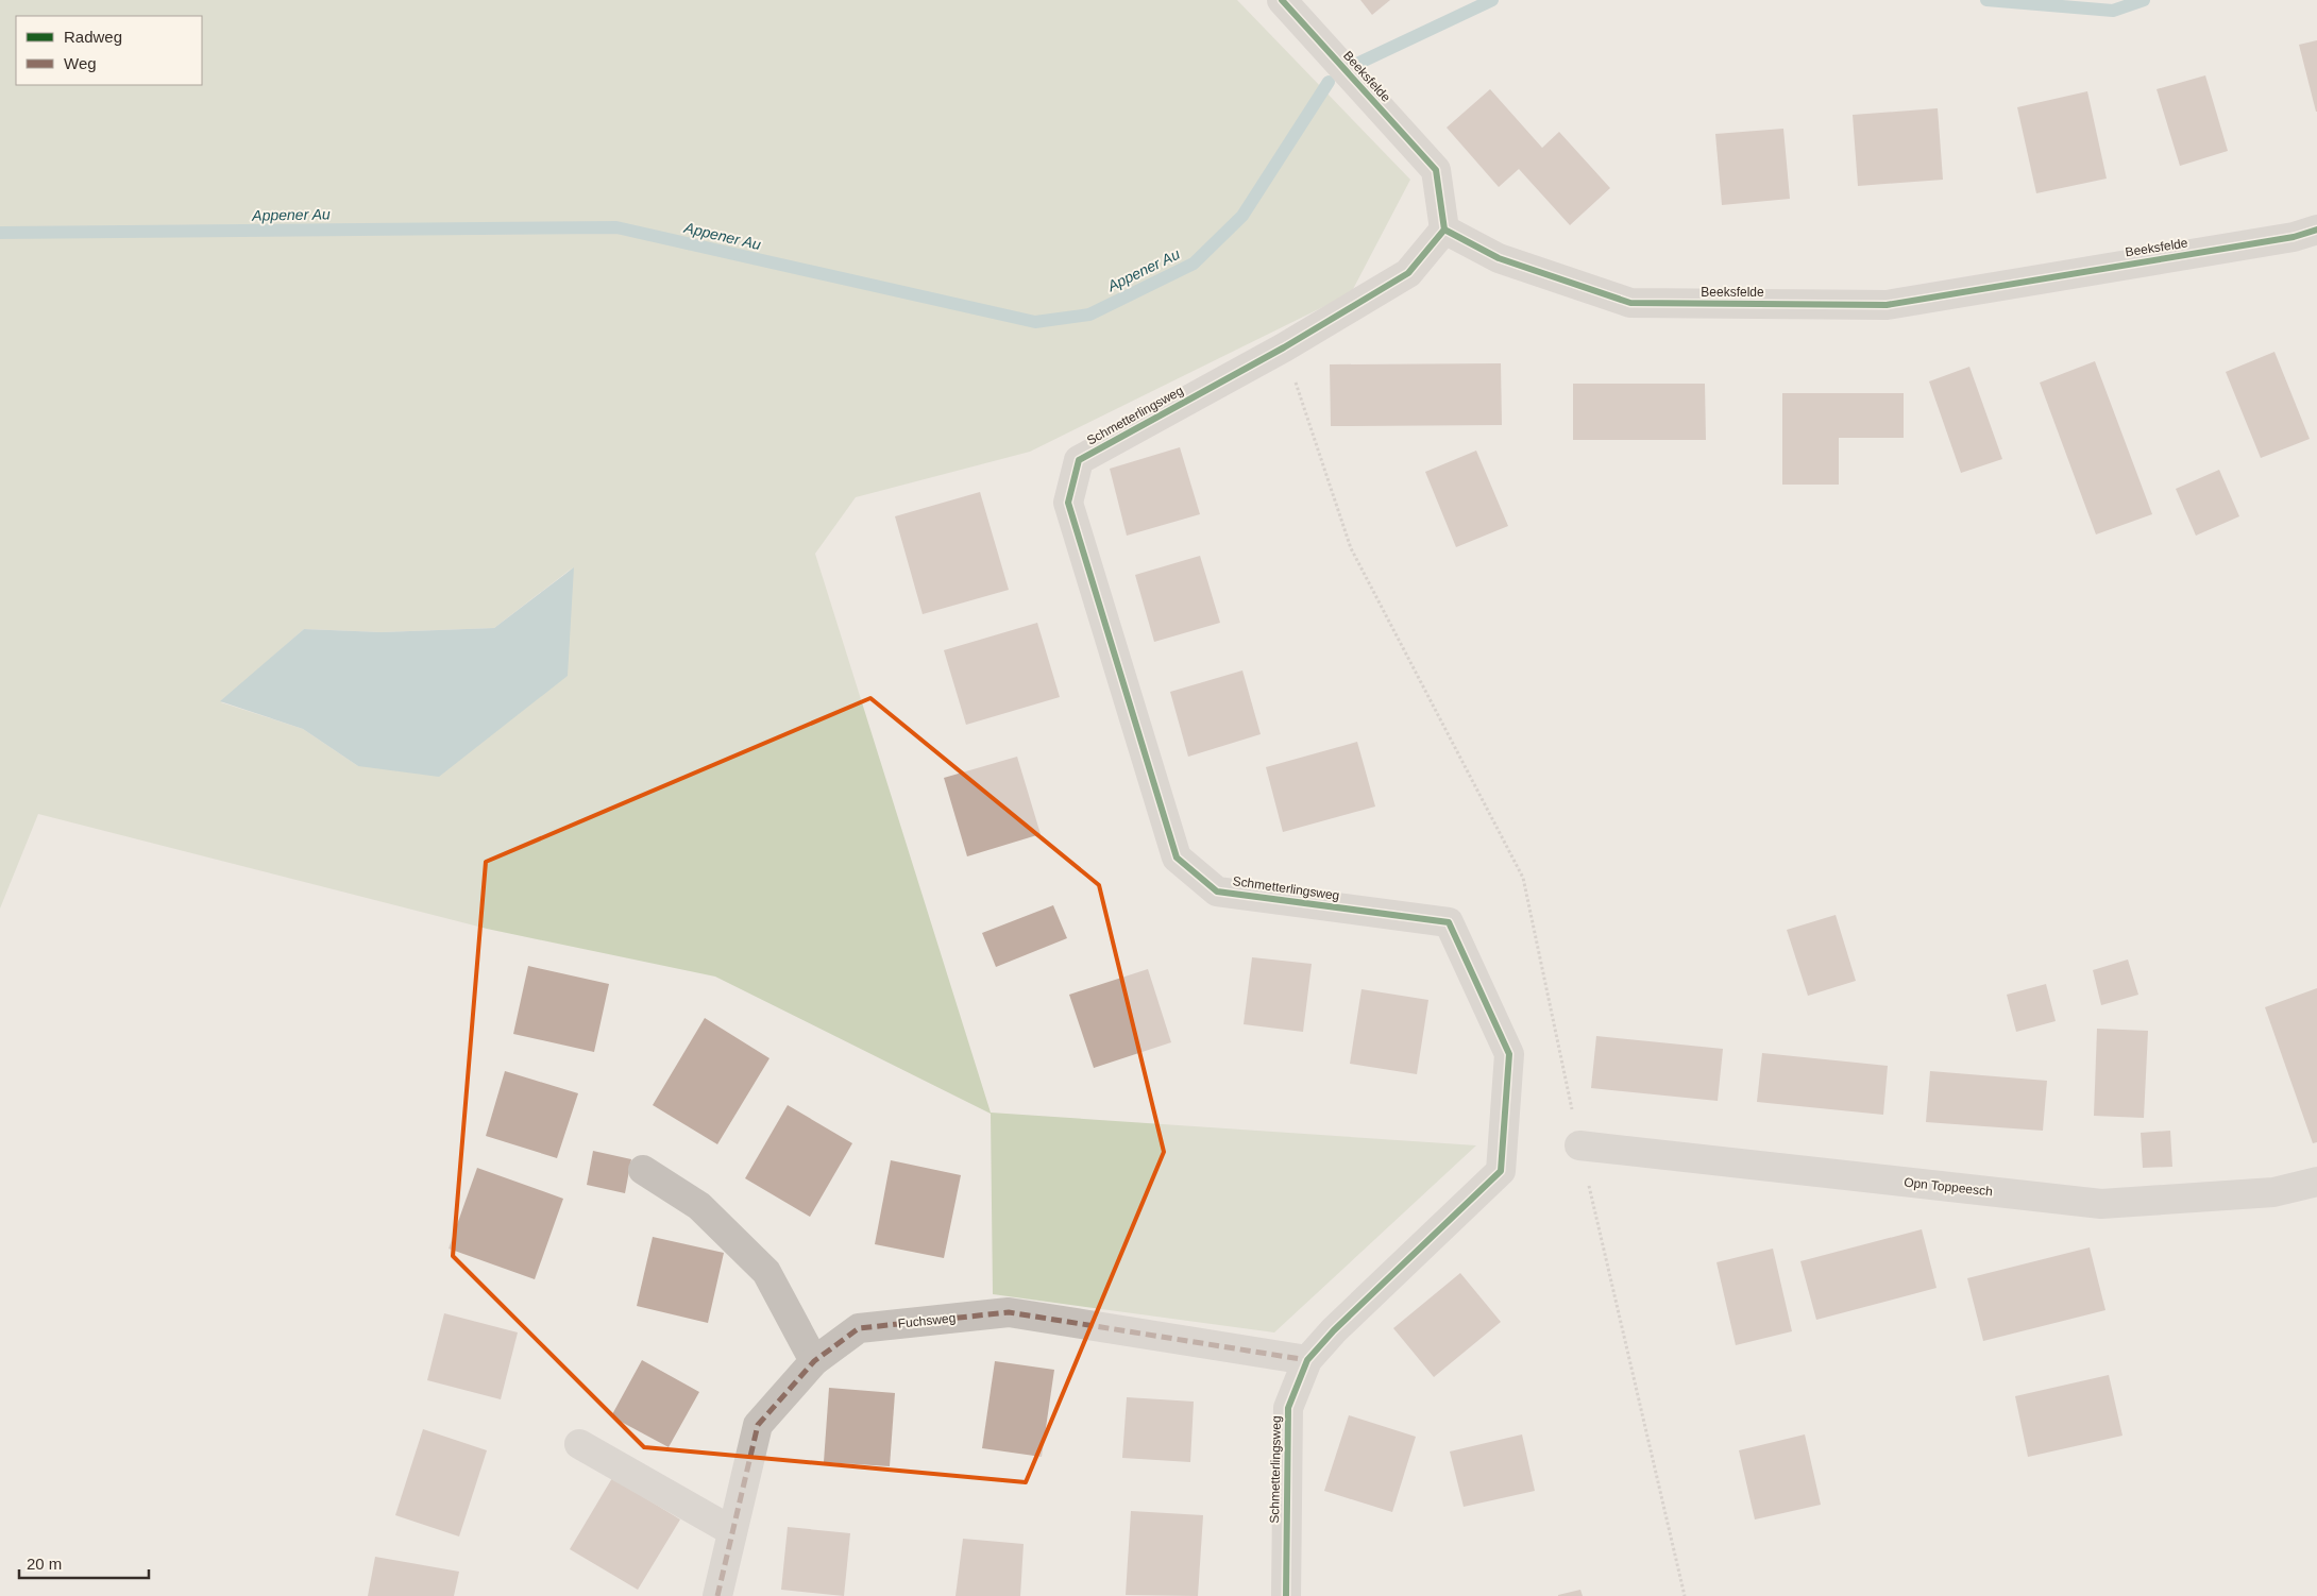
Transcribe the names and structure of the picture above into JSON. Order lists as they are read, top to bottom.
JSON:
{
  "streets": {
    "street": [
      "Beeksfelde",
      "Schmetterlingsweg",
      "Opn Toppeesch",
      "Fuchsweg"
    ]
  },
  "crossings": [
    ["Beeksfelde", "Schmetterlingsweg"],
    ["Schmetterlingsweg", "Fuchsweg"]
  ],
  "water": ["Appener Au"],
  "legend": ["Radweg", "Weg"],
  "scale_bar": "20 m"
}
